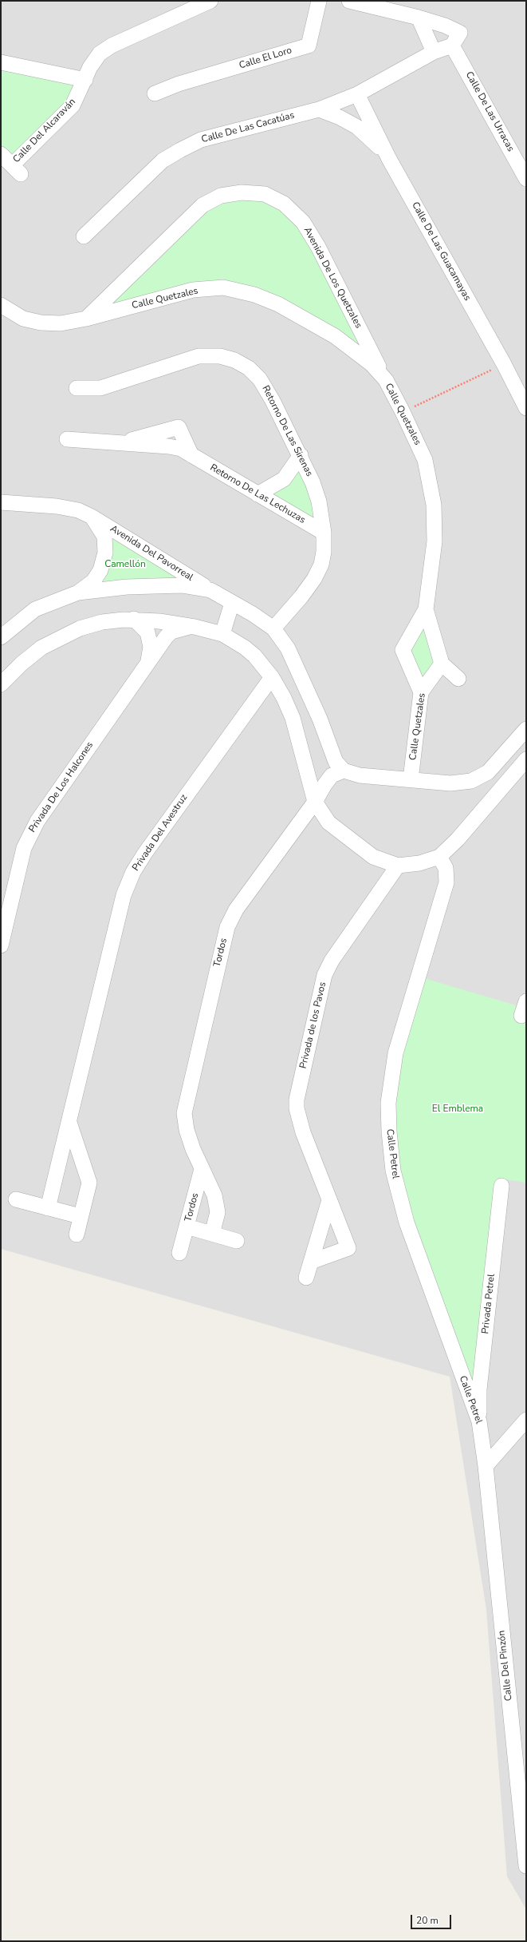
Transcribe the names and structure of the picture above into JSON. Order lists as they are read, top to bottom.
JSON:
{
  "streets": {
    "street": [
      "Calle El Loro",
      "Calle De Las Urracas",
      "Calle De Las Cacatúas",
      "Calle Del Alcaraván",
      "Calle De Las Guacamayas",
      "Avenida De Los Quetzales",
      "Calle Quetzales",
      "Retorno De Las Sirenas",
      "Retorno De Las Lechuzas",
      "Avenida Del Pavorreal",
      "Privada De Los Halcones",
      "Privada Del Avestruz",
      "Tordos",
      "Privada de los Pavos",
      "Calle Petrel",
      "Privada Petrel",
      "Calle Del Pinzón"
    ]
  },
  "crossings": [
    ["Calle De Las Urracas", "Calle De Las Cacatúas"],
    ["Calle De Las Cacatúas", "Calle De Las Guacamayas"],
    ["Avenida De Los Quetzales", "Calle Quetzales"],
    ["Retorno De Las Sirenas", "Retorno De Las Lechuzas"],
    ["Retorno De Las Sirenas", "Avenida Del Pavorreal"],
    ["Avenida Del Pavorreal", "Tordos"],
    ["Calle Petrel", "Privada Petrel"],
    ["Calle Petrel", "Calle Del Pinzón"]
  ],
  "parks": ["Camellón", "El Emblema"],
  "scale_bar": "20 m"
}
